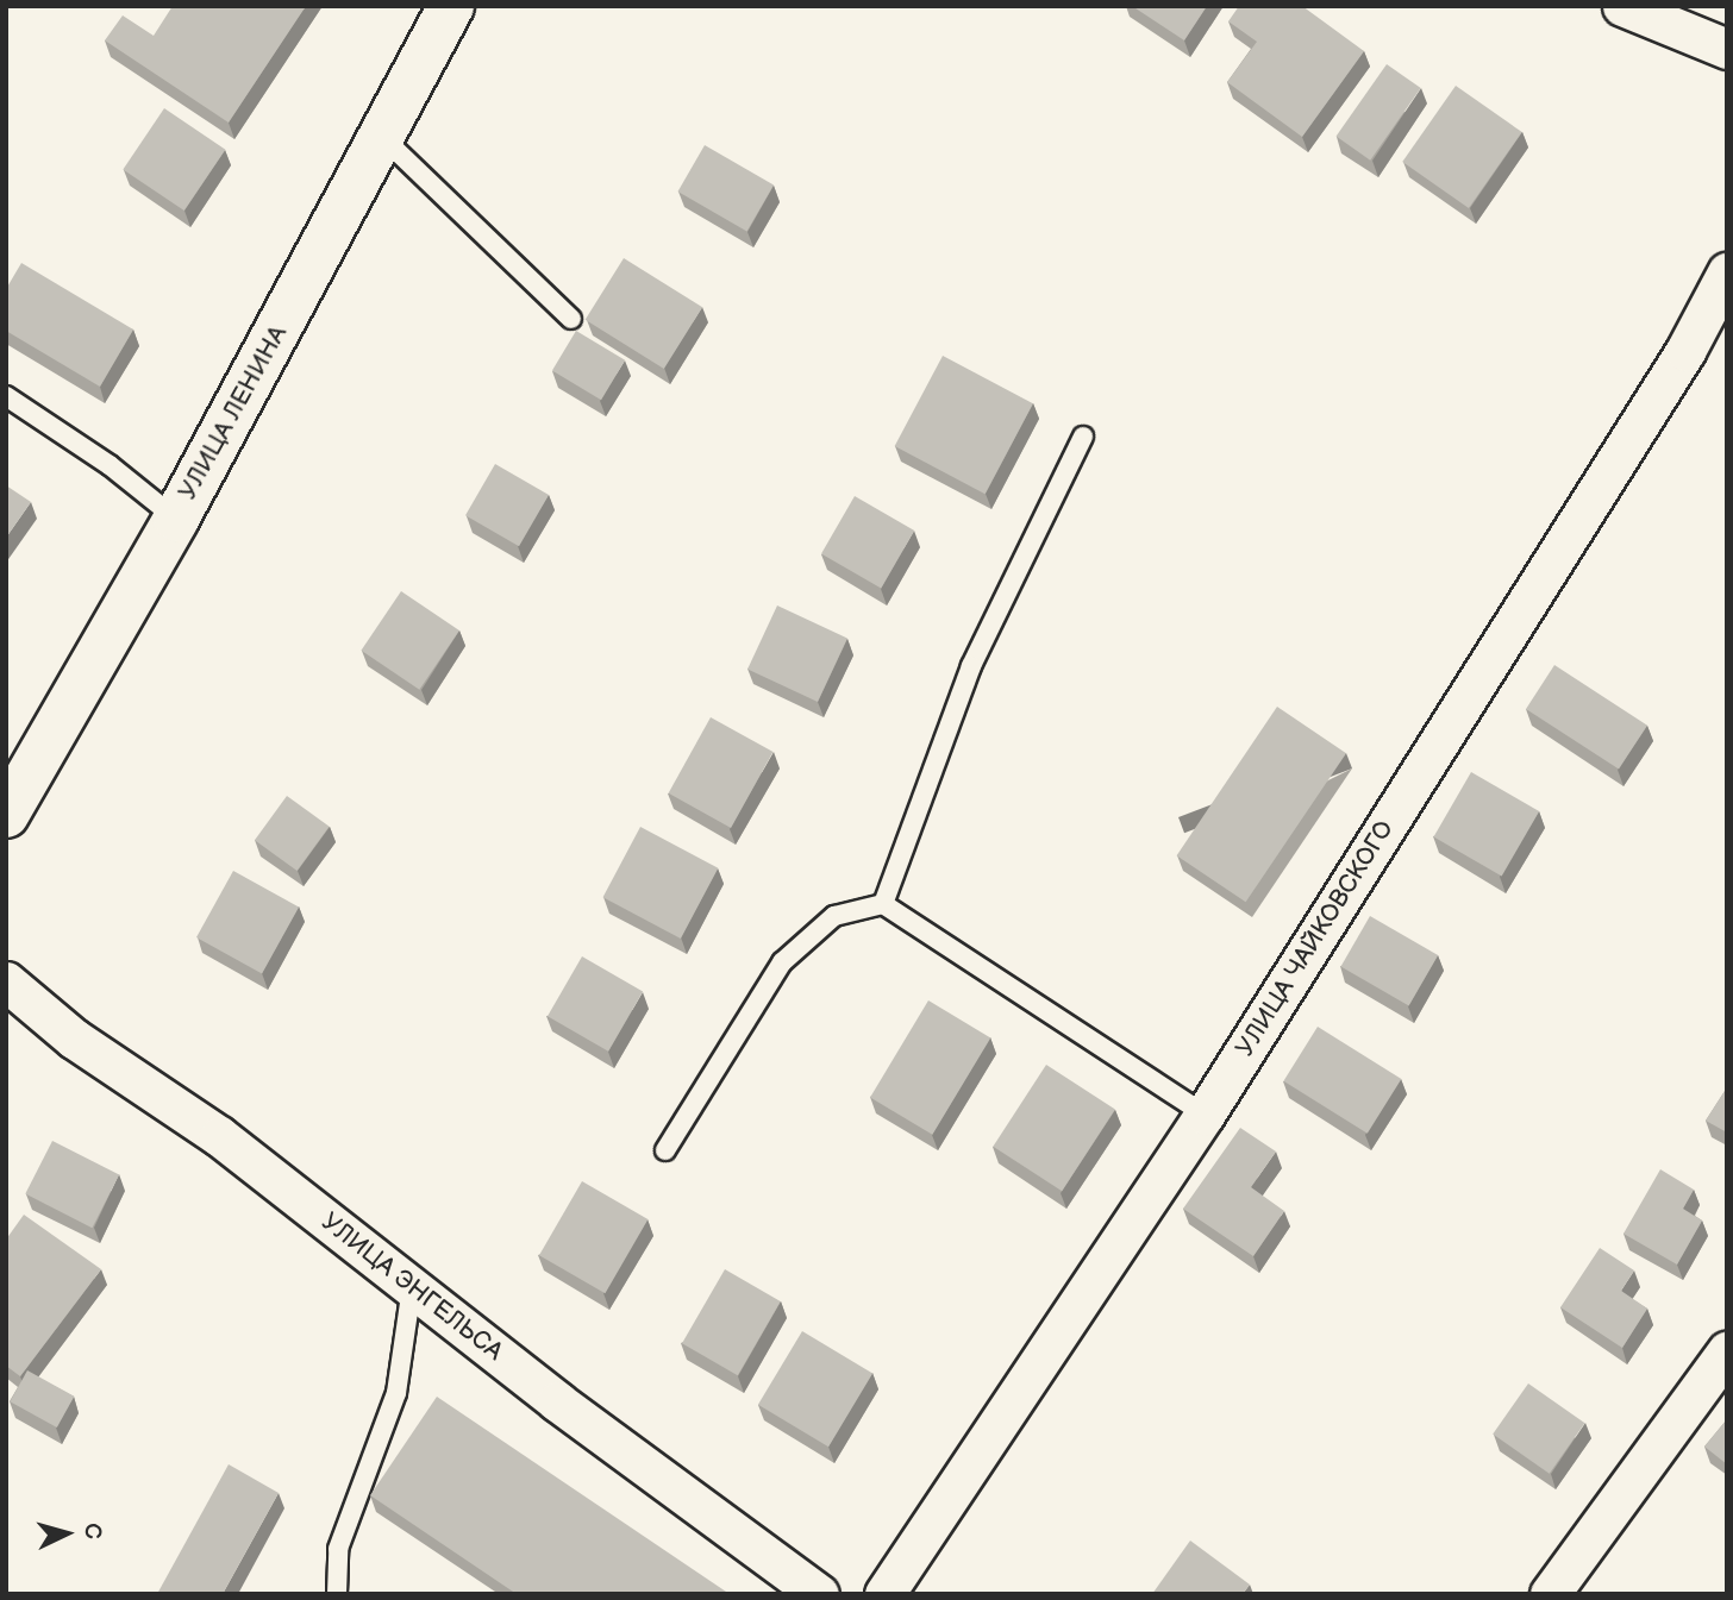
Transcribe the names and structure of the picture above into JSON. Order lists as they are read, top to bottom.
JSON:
{
  "streets": {
    "main road": ["УЛИЦА ЛЕНИНА"],
    "street": ["УЛИЦА ЧАЙКОВСКОГО", "УЛИЦА ЭНГЕЛЬСА"]
  },
  "north": "right"
}
